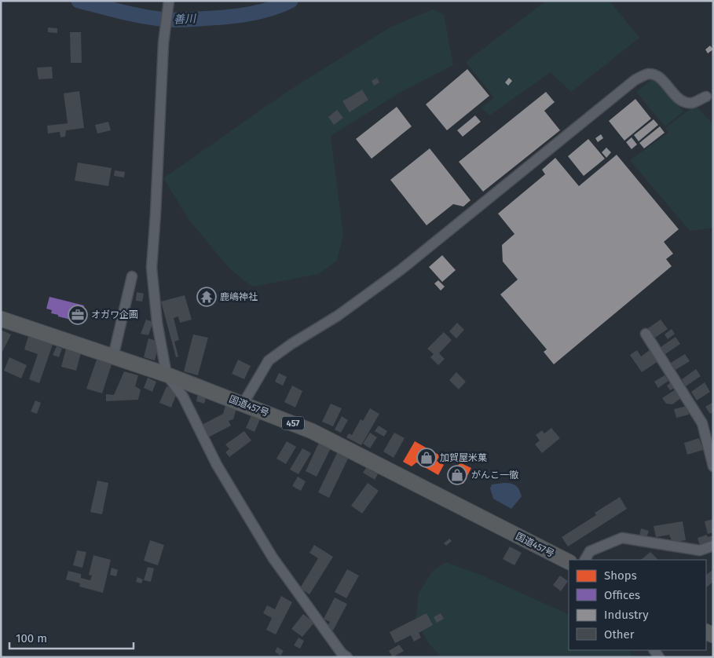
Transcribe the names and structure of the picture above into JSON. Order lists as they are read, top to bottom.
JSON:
{
  "streets": {
    "highway": ["国道457号", "457"]
  },
  "water": ["善川"],
  "places": {
    "temple": ["鹿嶋神社"],
    "office": ["オガワ企画"],
    "shop": ["加賀屋米菓", "がんこ一徹"]
  },
  "legend": [
    "Shops",
    "Offices",
    "Industry",
    "Other"
  ],
  "scale_bar": "100 m"
}
